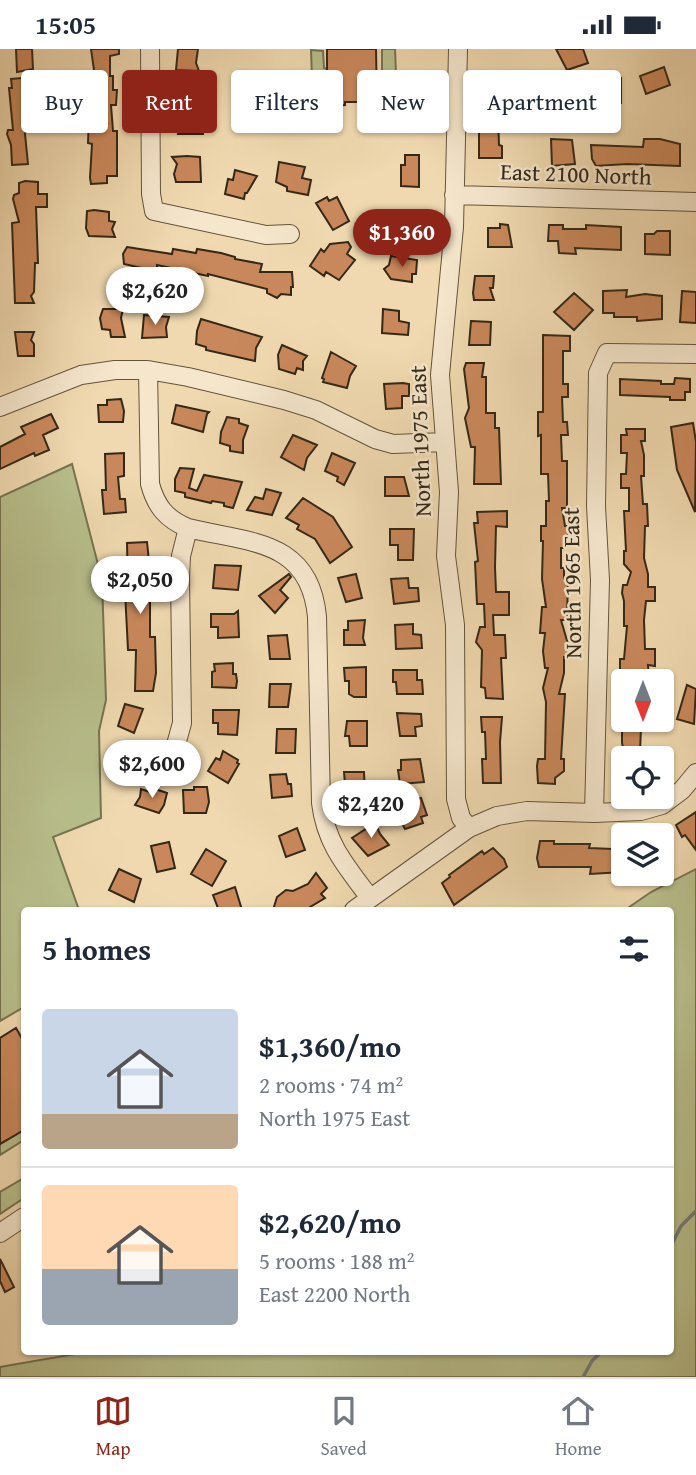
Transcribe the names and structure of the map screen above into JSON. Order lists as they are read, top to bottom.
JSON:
{
  "streets": {
    "street": ["East 2100 North", "North 1975 East", "North 1965 East"]
  },
  "crossings": [
    ["East 2100 North", "North 1975 East"]
  ],
  "north": "bottom",
  "page": {
    "status": "15:05",
    "chip": [
      "Buy",
      "Rent",
      "Filters",
      "New",
      "Apartment"
    ],
    "price": [
      "$1,360",
      "$2,620",
      "$2,050",
      "$2,600",
      "$2,420"
    ],
    "heading": "5 homes",
    "list": [
      {
        "name": "$1,360/mo",
        "note": "2 rooms · 74 m² · North 1975 East"
      },
      {
        "name": "$2,620/mo",
        "note": "5 rooms · 188 m² · East 2200 North"
      }
    ],
    "tabs": ["Map", "Saved", "Home"]
  }
}
